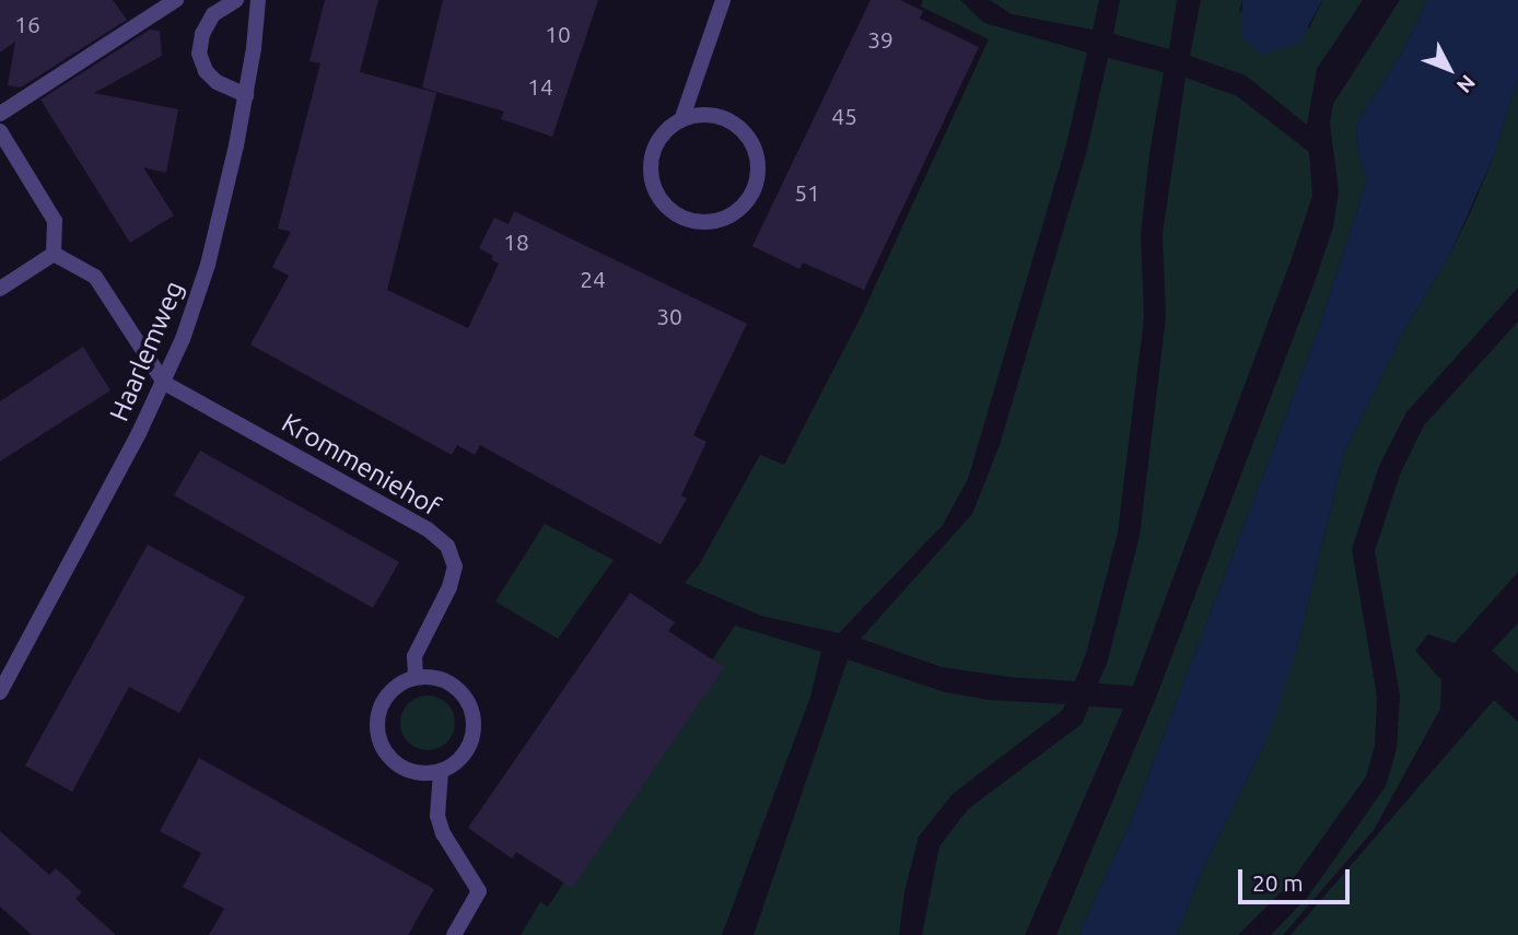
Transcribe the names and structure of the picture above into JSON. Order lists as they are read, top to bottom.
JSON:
{
  "streets": {
    "street": ["Haarlemweg", "Krommeniehof"]
  },
  "crossings": [
    ["Haarlemweg", "Krommeniehof"]
  ],
  "house_numbers": [
    "16",
    "10",
    "39",
    "14",
    "45",
    "51",
    "18",
    "24",
    "30"
  ],
  "scale_bar": "20 m",
  "north": "bottom right"
}
